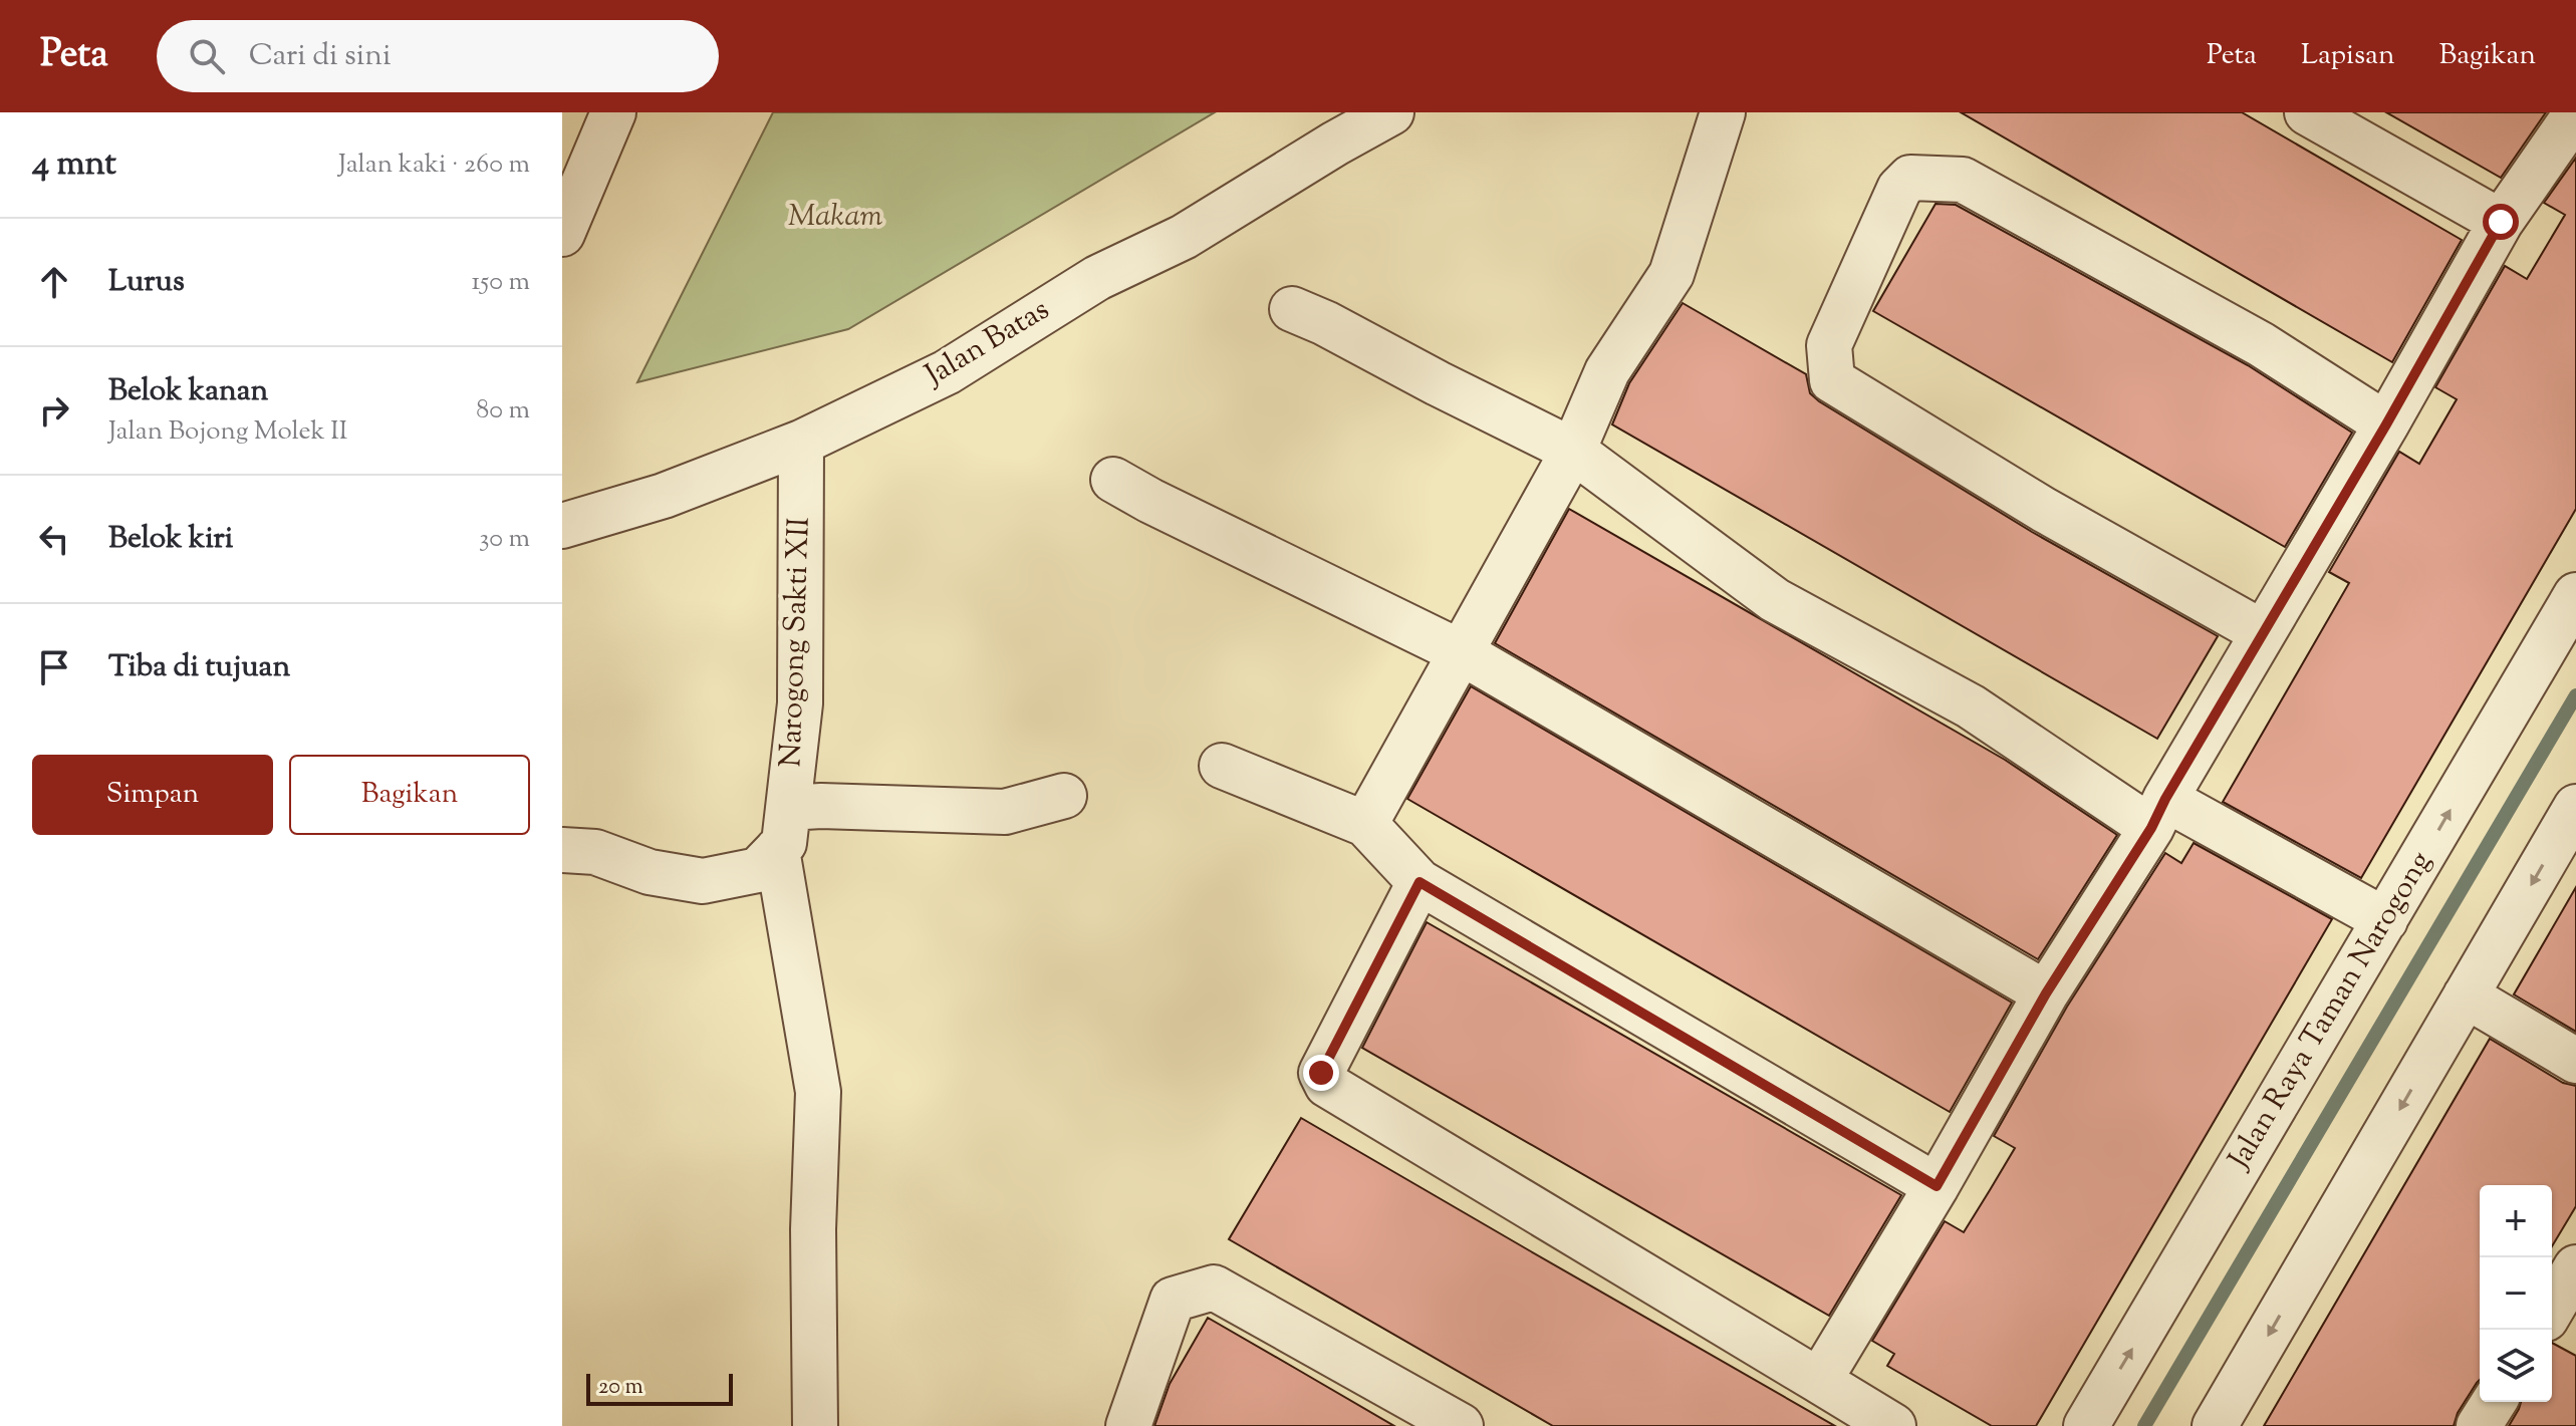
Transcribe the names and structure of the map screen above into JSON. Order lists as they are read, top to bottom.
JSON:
{
  "streets": {
    "street": ["Jalan Batas", "Narogong Sakti XII", "Jalan Raya Taman Narogong"]
  },
  "crossings": [
    ["Jalan Batas", "Narogong Sakti XII"]
  ],
  "parks": ["Makam"],
  "scale_bar": "20 m",
  "page": {
    "header": "Peta",
    "search": "Cari di sini",
    "nav": ["Peta", "Lapisan", "Bagikan"],
    "heading": ["4 mnt", "Jalan kaki · 260 m"],
    "list": [
      ["Lurus", "150 m"],
      ["Belok kanan", "Jalan Bojong Molek II", "80 m"],
      ["Belok kiri", "30 m"],
      "Tiba di tujuan"
    ],
    "buttons": ["Simpan", "Bagikan"],
    "map_buttons": ["+", "−"],
    "scale": "20 m"
  }
}
